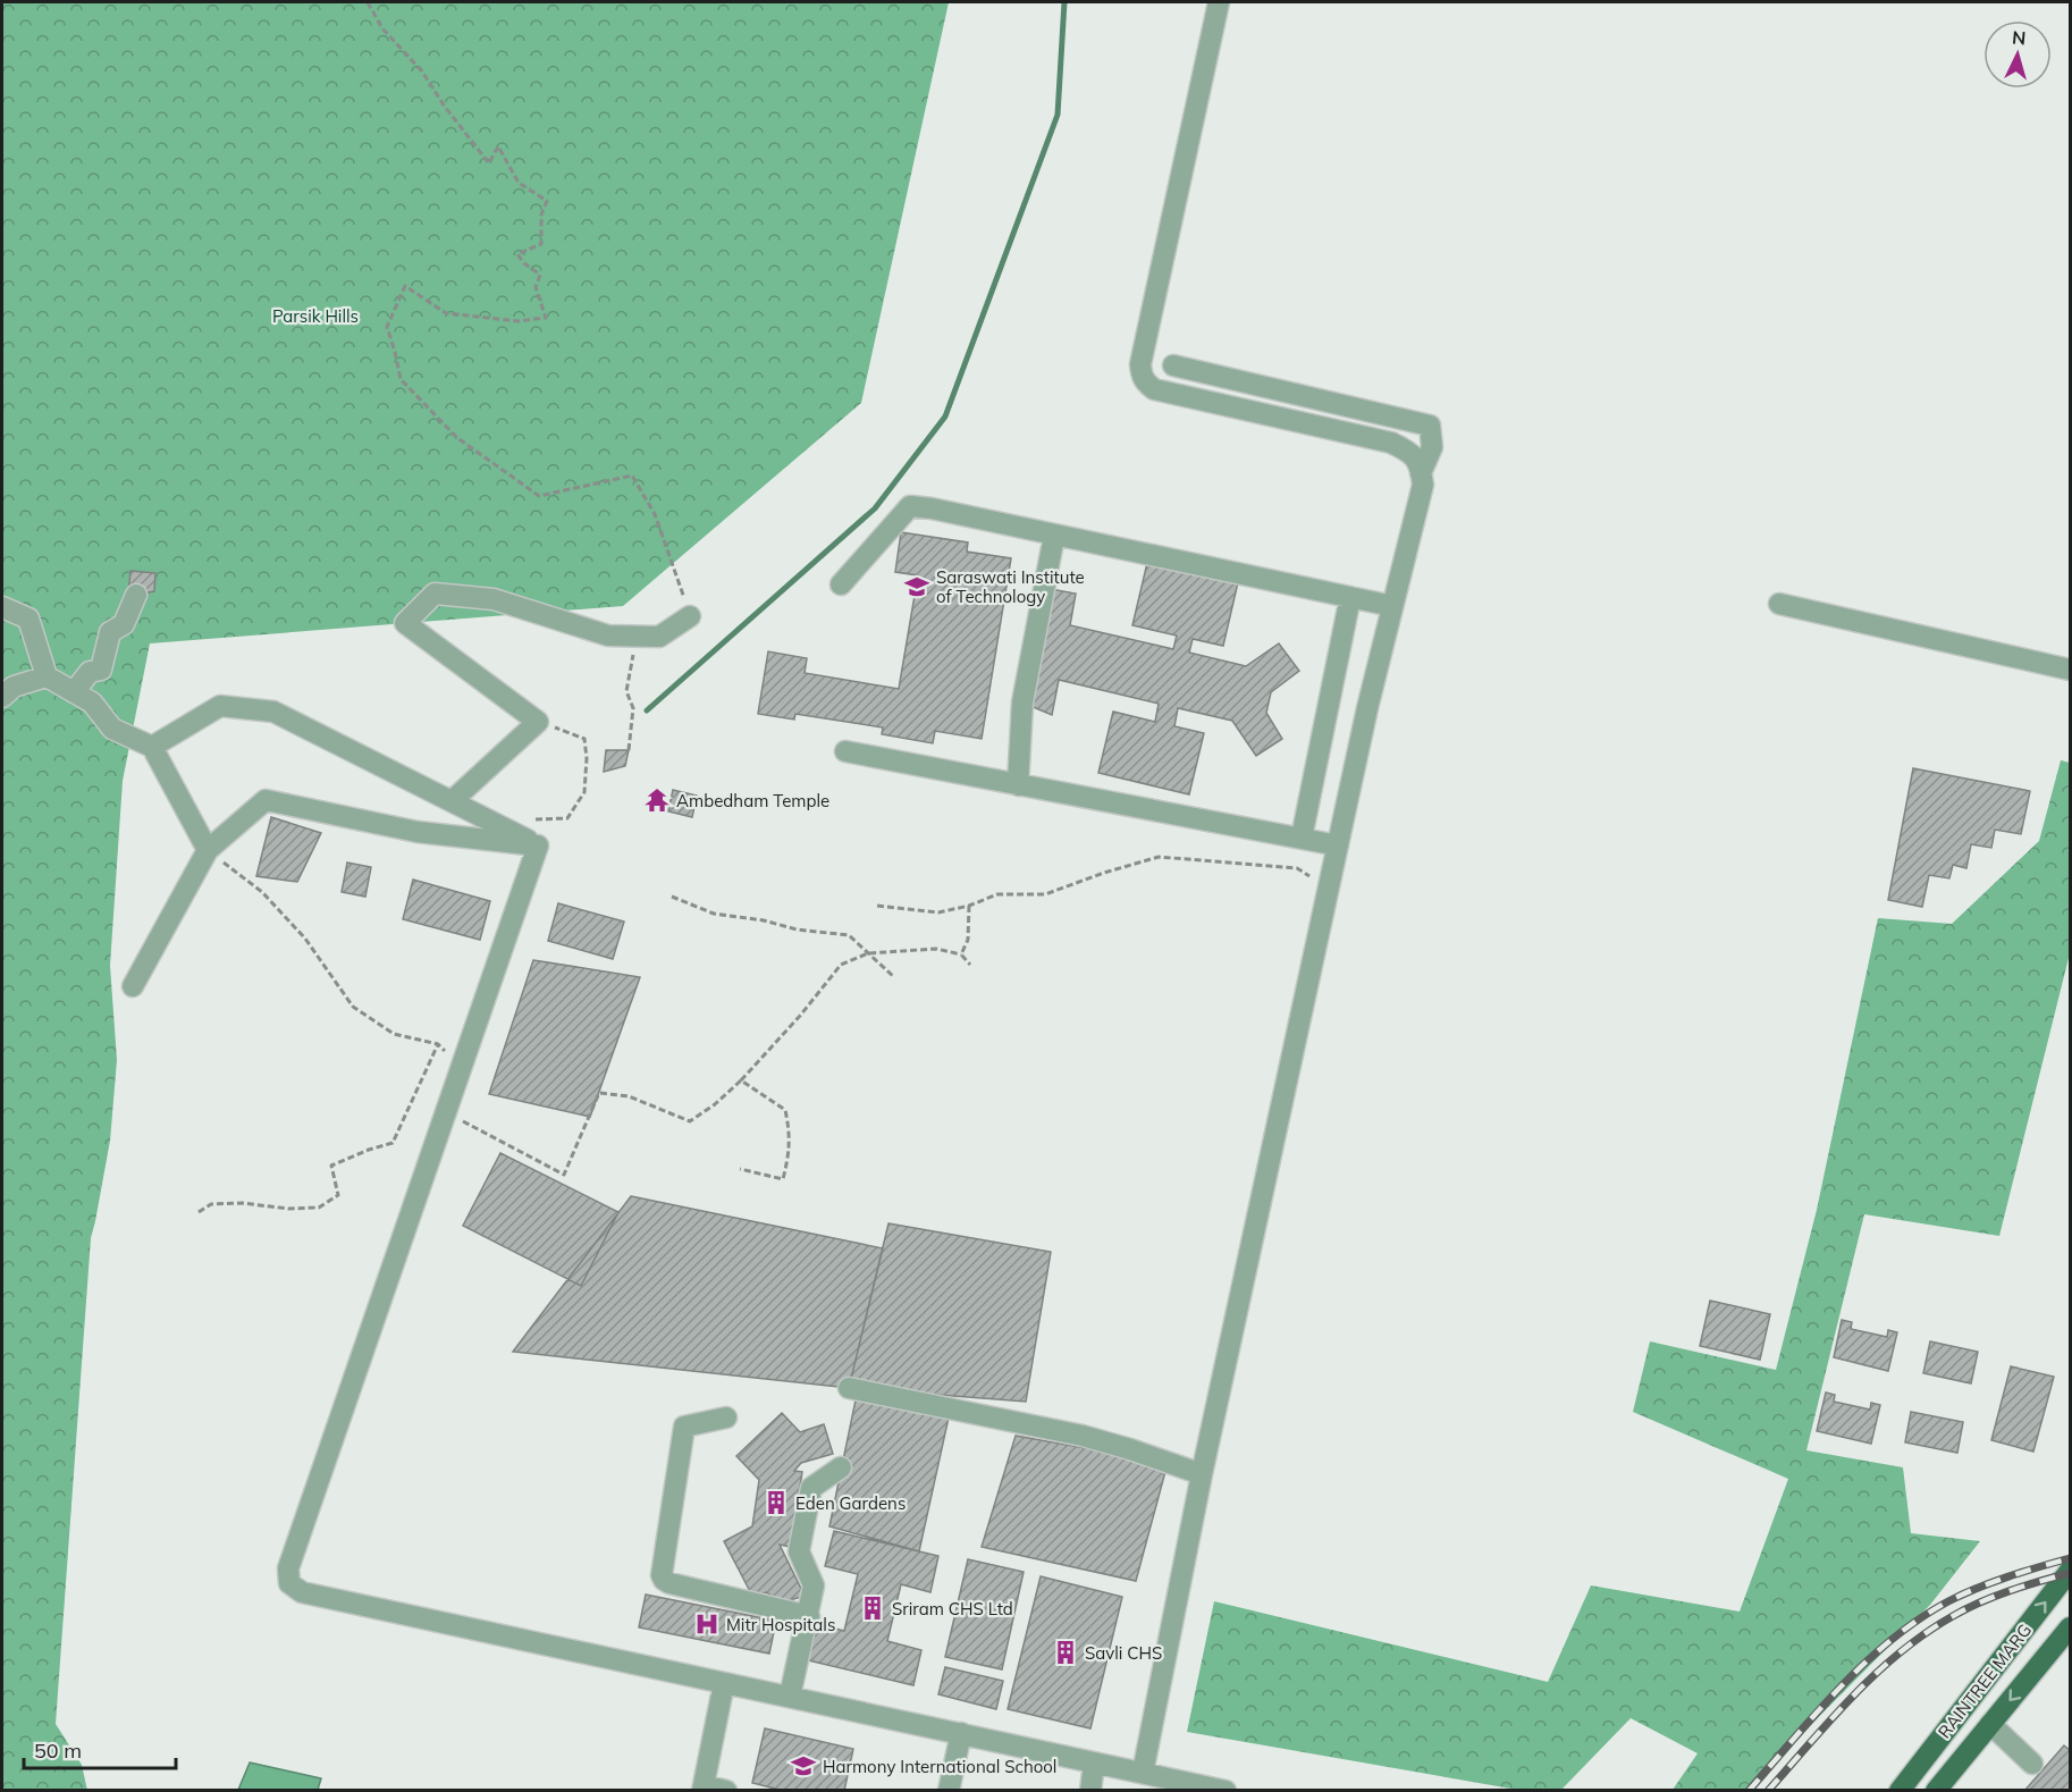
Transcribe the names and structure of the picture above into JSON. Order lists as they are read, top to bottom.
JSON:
{
  "streets": {
    "main road": ["RAINTREE MARG"]
  },
  "parks": ["Parsik Hills"],
  "places": {
    "school or university": ["Saraswati Institute of Technology", "Harmony International School"],
    "temple": ["Ambedham Temple"],
    "building": ["Eden Gardens", "Sriram CHS Ltd", "Savli CHS"],
    "hospital": ["Mitr Hospitals"]
  },
  "scale_bar": "50 m",
  "north": "top"
}
